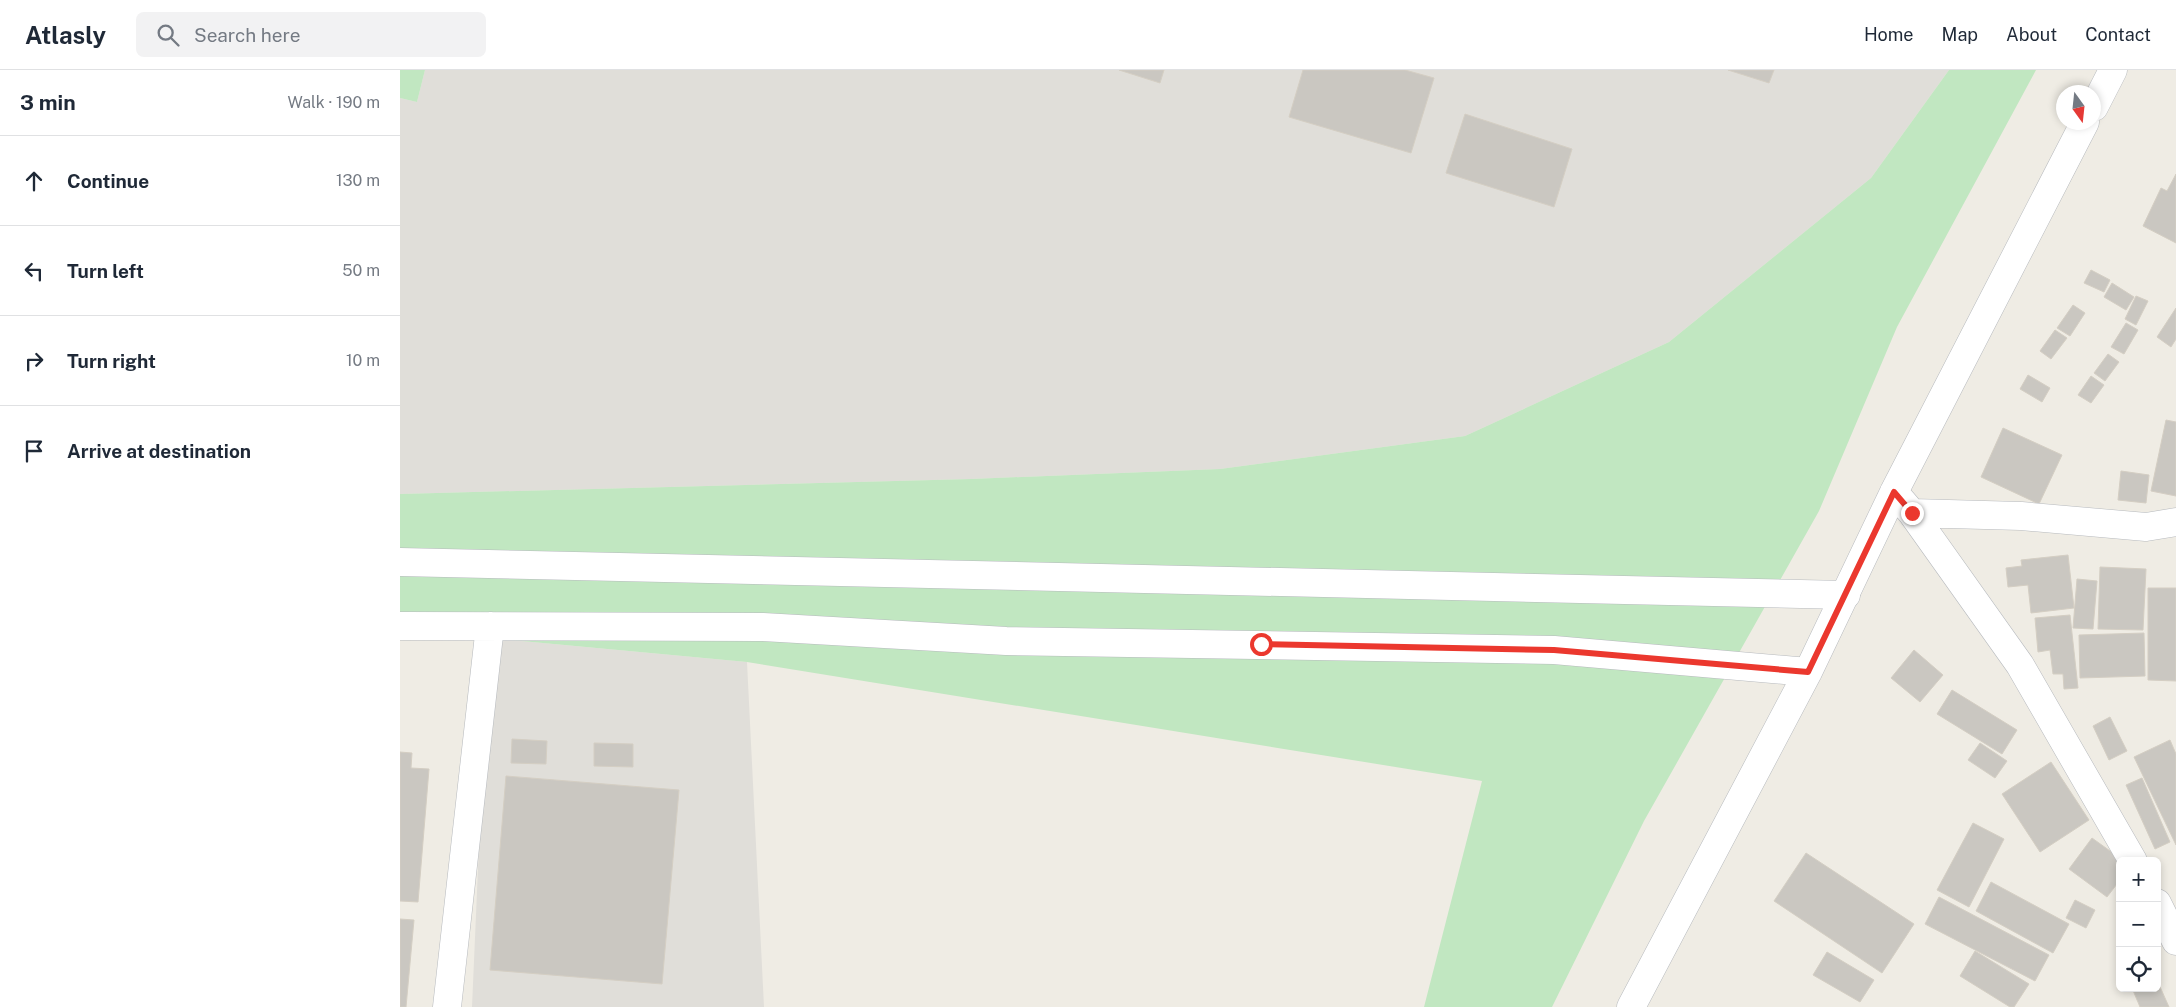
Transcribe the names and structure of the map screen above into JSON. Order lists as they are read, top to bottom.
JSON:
{
  "north": "bottom",
  "page": {
    "header": "Atlasly",
    "search": "Search here",
    "nav": [
      "Home",
      "Map",
      "About",
      "Contact"
    ],
    "heading": ["3 min", "Walk · 190 m"],
    "list": [
      ["Continue", "130 m"],
      ["Turn left", "50 m"],
      ["Turn right", "10 m"],
      "Arrive at destination"
    ],
    "map_buttons": ["+", "−"]
  }
}
